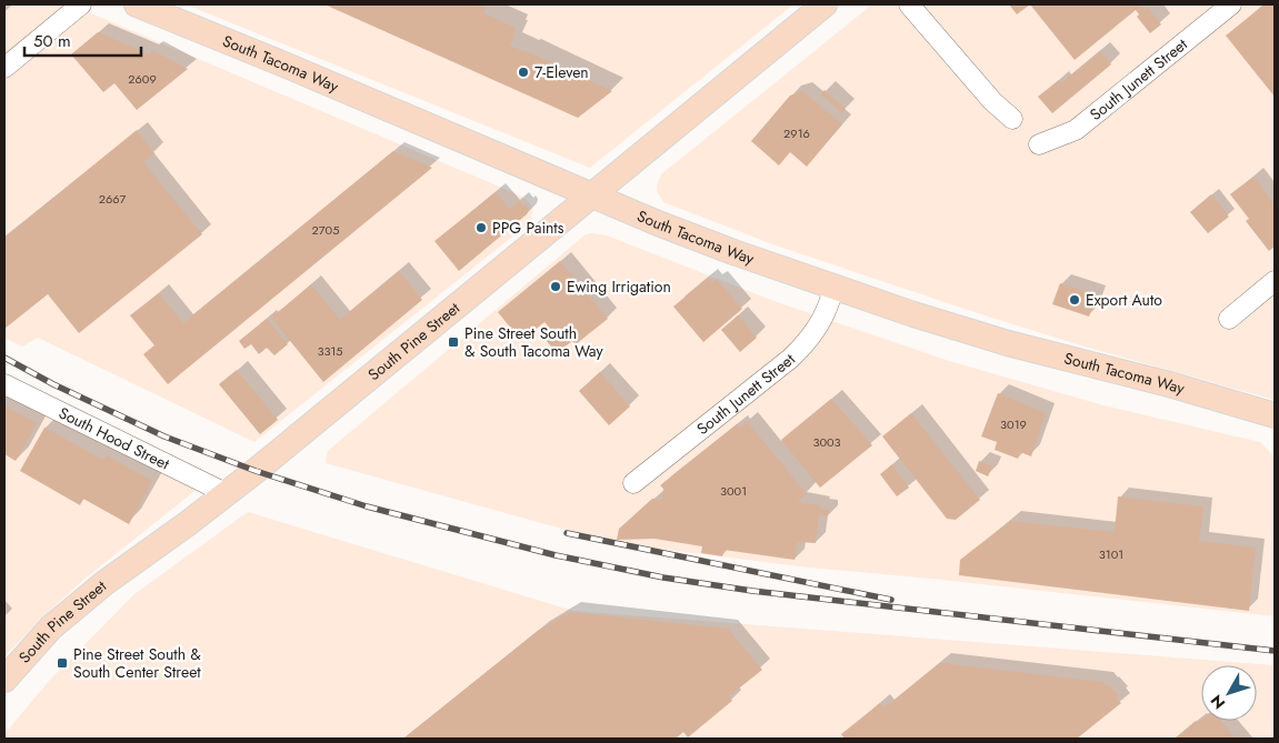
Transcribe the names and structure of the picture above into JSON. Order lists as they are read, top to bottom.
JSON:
{
  "streets": {
    "main road": ["South Tacoma Way", "South Pine Street"],
    "street": ["South Junett Street", "South Hood Street"]
  },
  "crossings": [
    ["South Tacoma Way", "South Junett Street"],
    ["South Tacoma Way", "South Pine Street"],
    ["South Pine Street", "South Hood Street"]
  ],
  "places": {
    "other": [
      "7-Eleven",
      "PPG Paints",
      "Ewing Irrigation",
      "Export Auto"
    ],
    "transit": ["Pine Street South & South Tacoma Way", "Pine Street South & South Center Street"]
  },
  "house_numbers": [
    "2609",
    "2916",
    "2667",
    "2705",
    "3315",
    "3019",
    "3003",
    "3001",
    "3101"
  ],
  "scale_bar": "50 m",
  "north": "bottom left"
}
